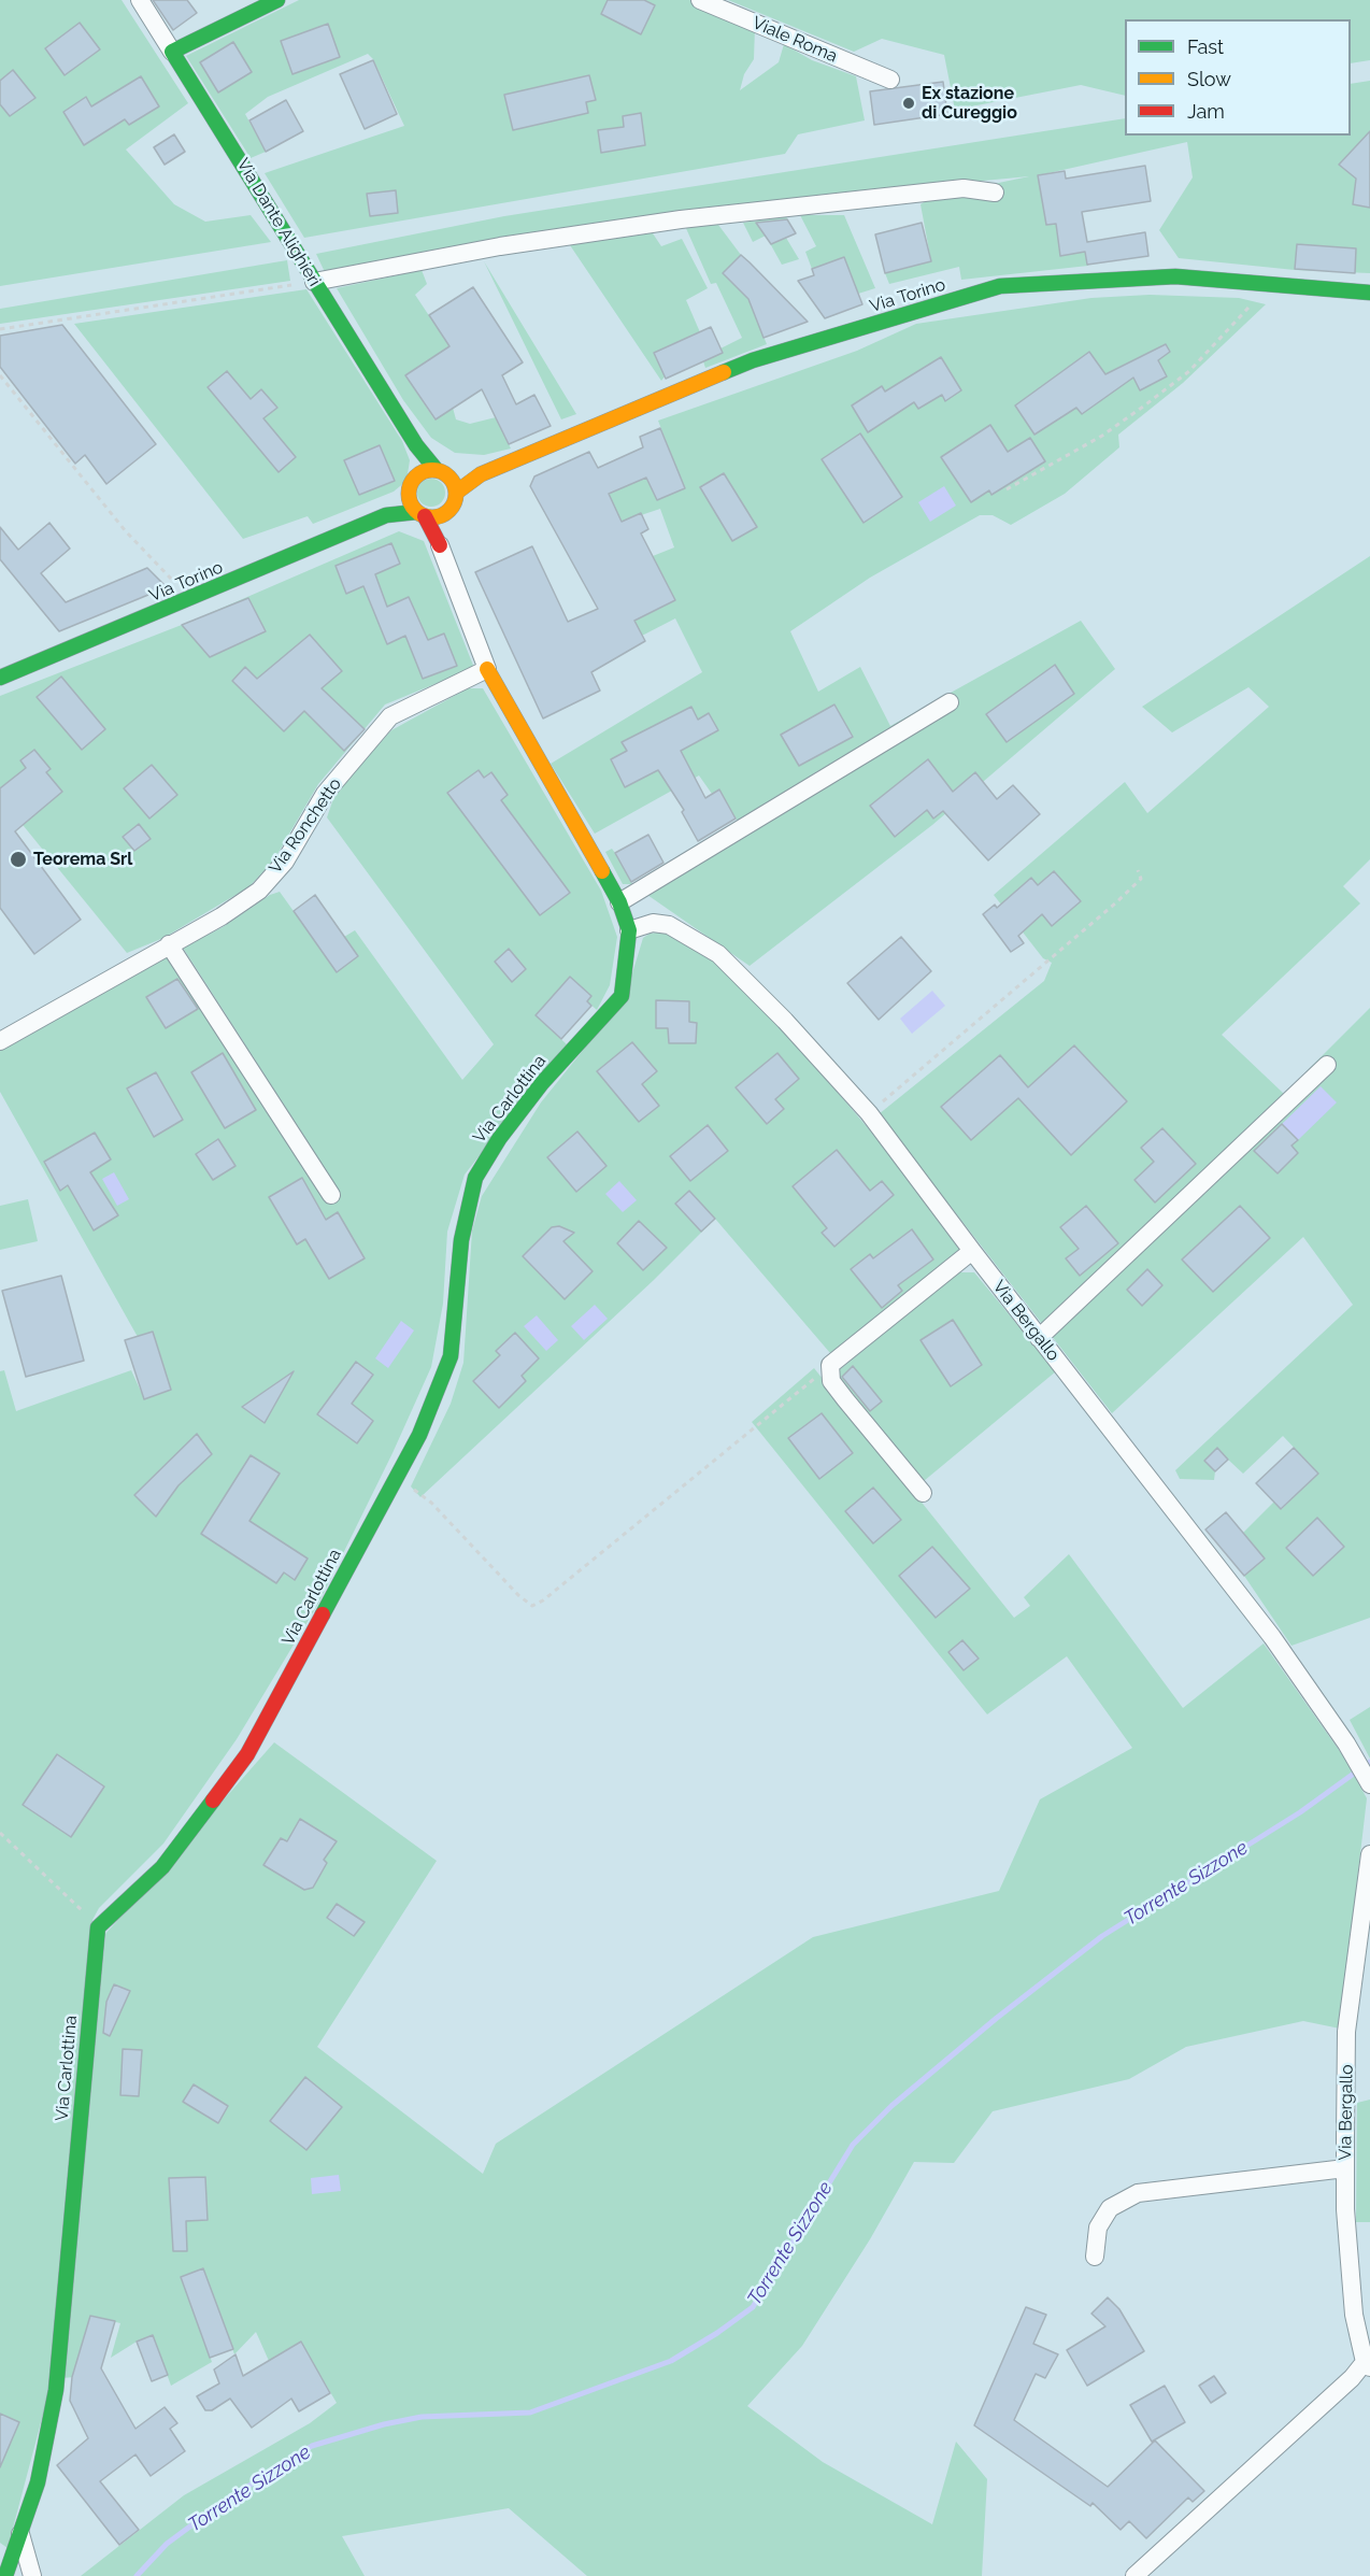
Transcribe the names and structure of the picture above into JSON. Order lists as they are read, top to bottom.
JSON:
{
  "streets": {
    "street": [
      "Viale Roma",
      "Via Dante Alighieri",
      "Via Torino",
      "Via Ronchetto",
      "Via Carlottina",
      "Via Bergallo"
    ]
  },
  "crossings": [
    ["Via Dante Alighieri", "Via Torino"],
    ["Via Ronchetto", "Via Carlottina"],
    ["Via Carlottina", "Via Bergallo"]
  ],
  "water": ["Torrente Sizzone"],
  "places": ["Ex stazione di Cureggio", "Teorema Srl"],
  "legend": ["Fast", "Slow", "Jam"]
}
